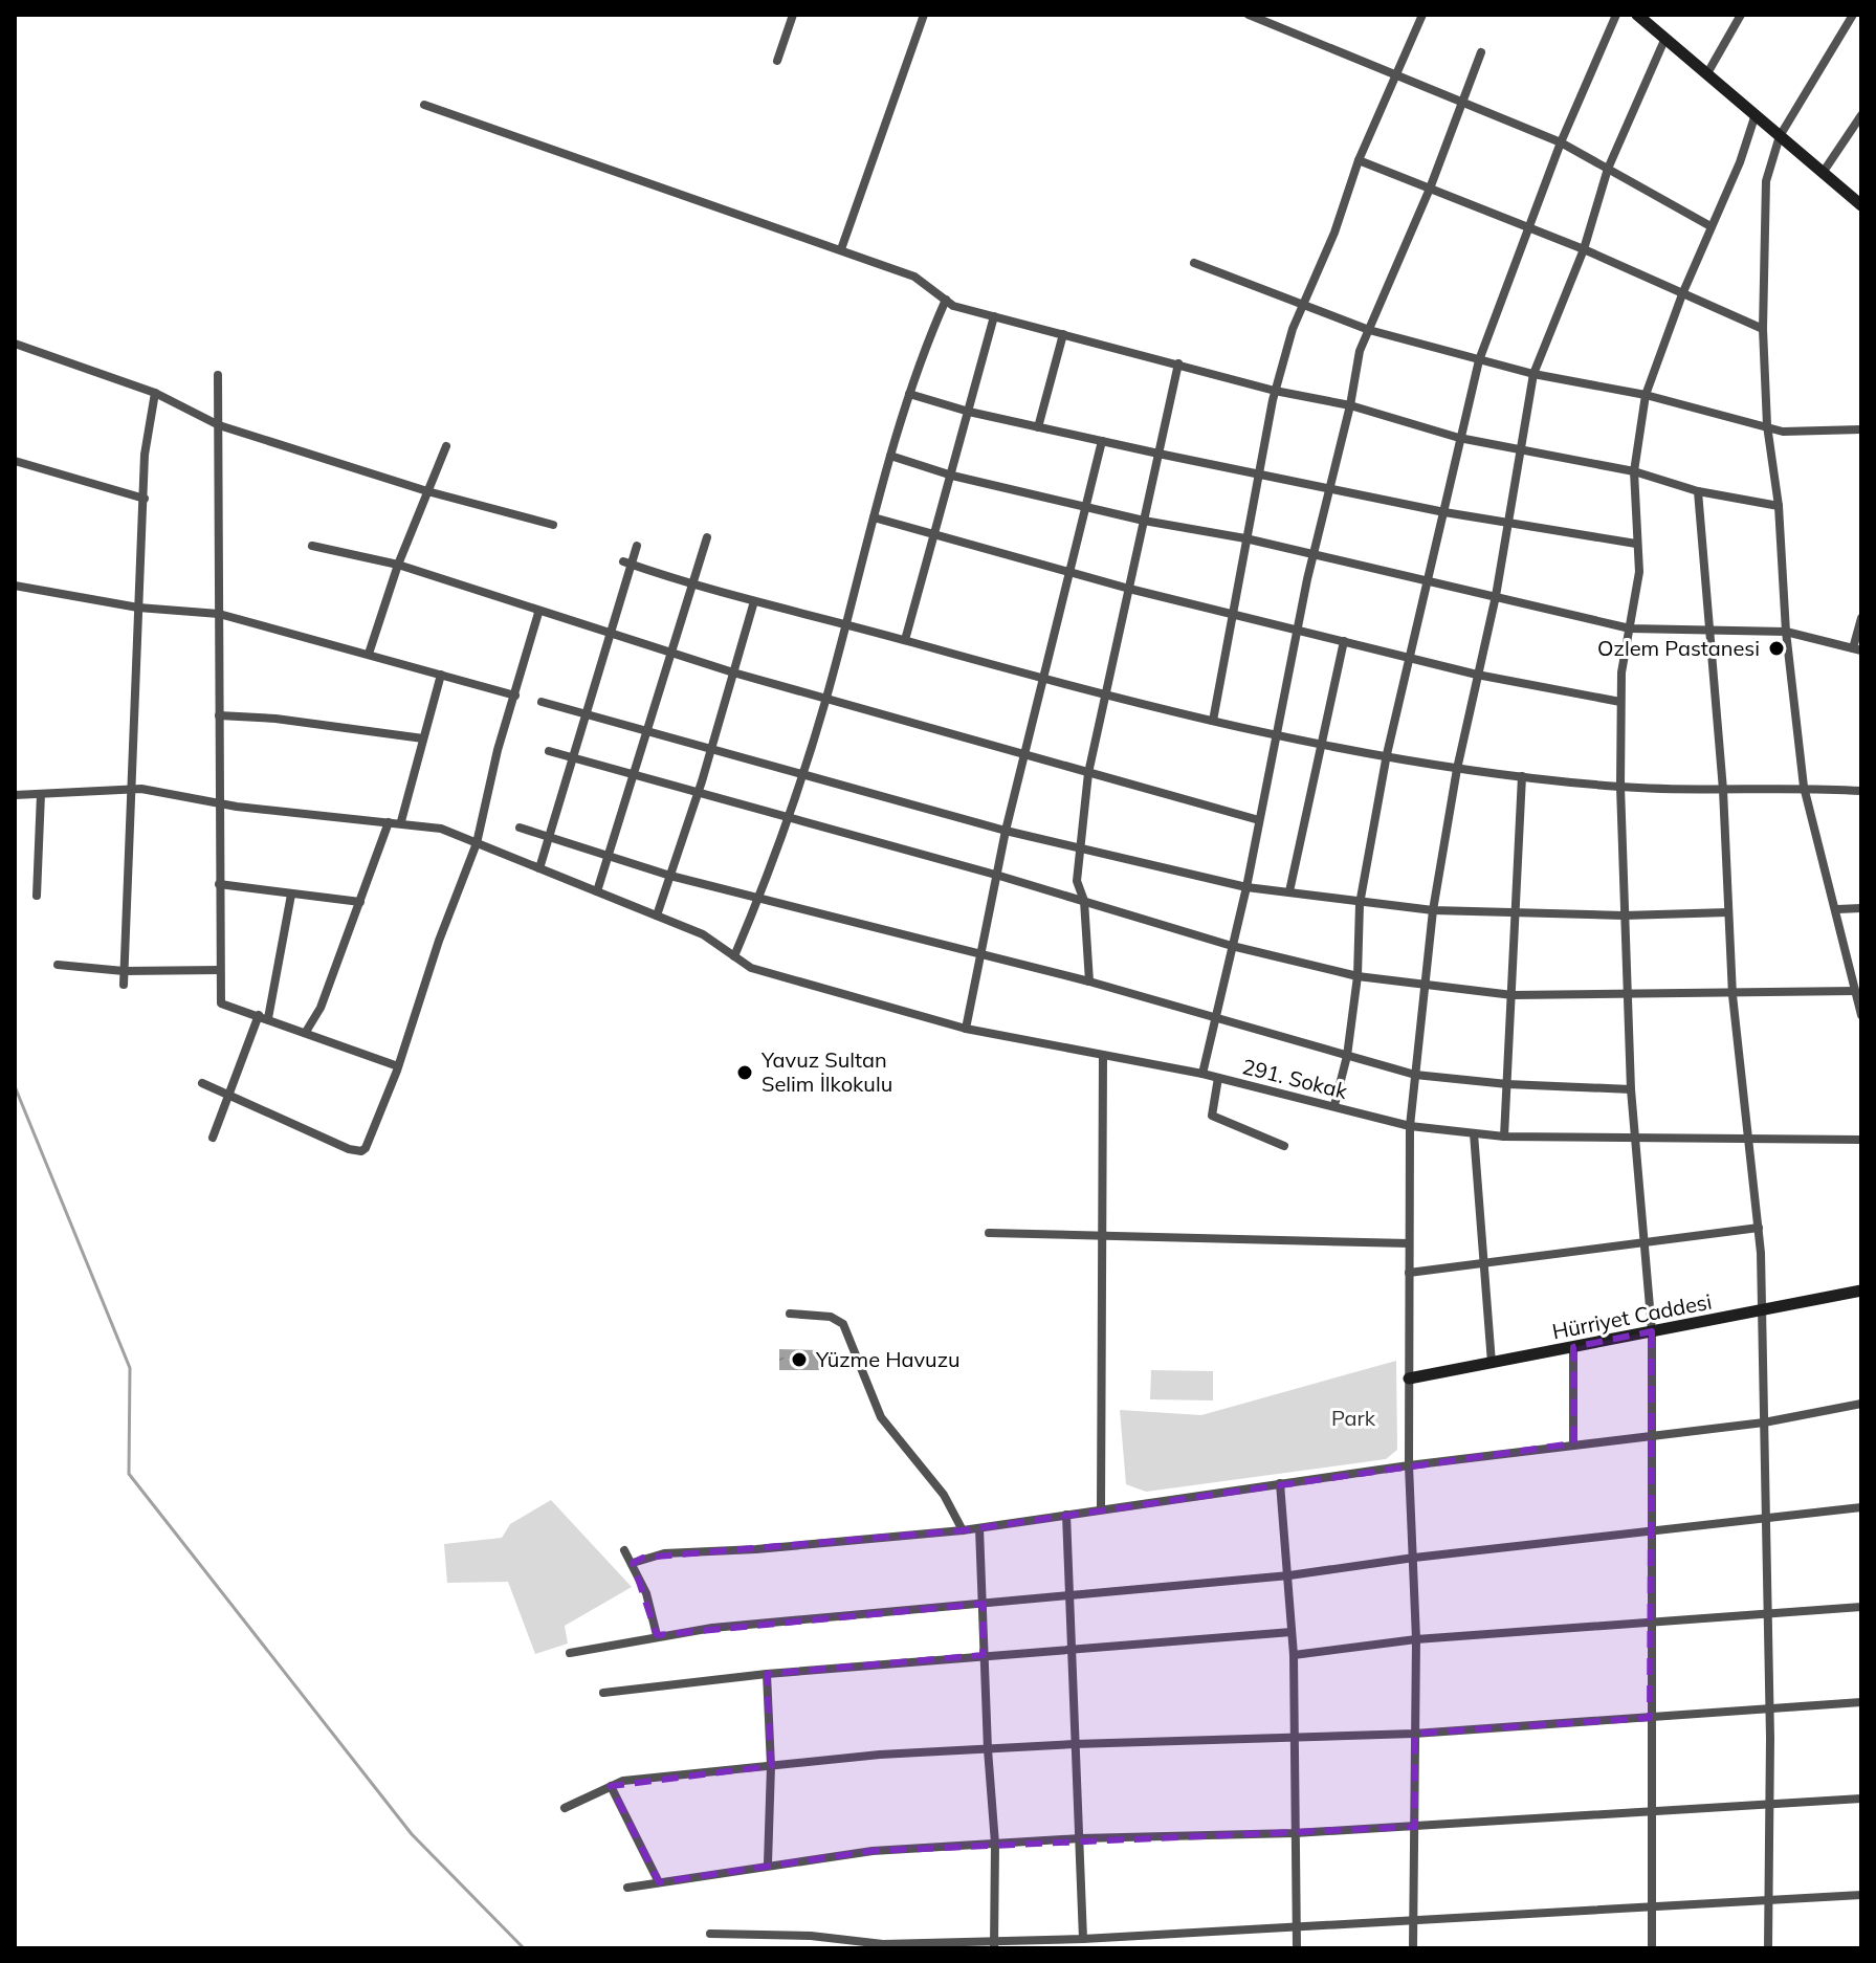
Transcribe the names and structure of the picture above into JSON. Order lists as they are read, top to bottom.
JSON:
{
  "streets": {
    "street": ["291. Sokak", "Hürriyet Caddesi"]
  },
  "parks": ["Park"],
  "places": ["Ozlem Pastanesi", "Yavuz Sultan Selim İlkokulu", "Yüzme Havuzu"]
}
